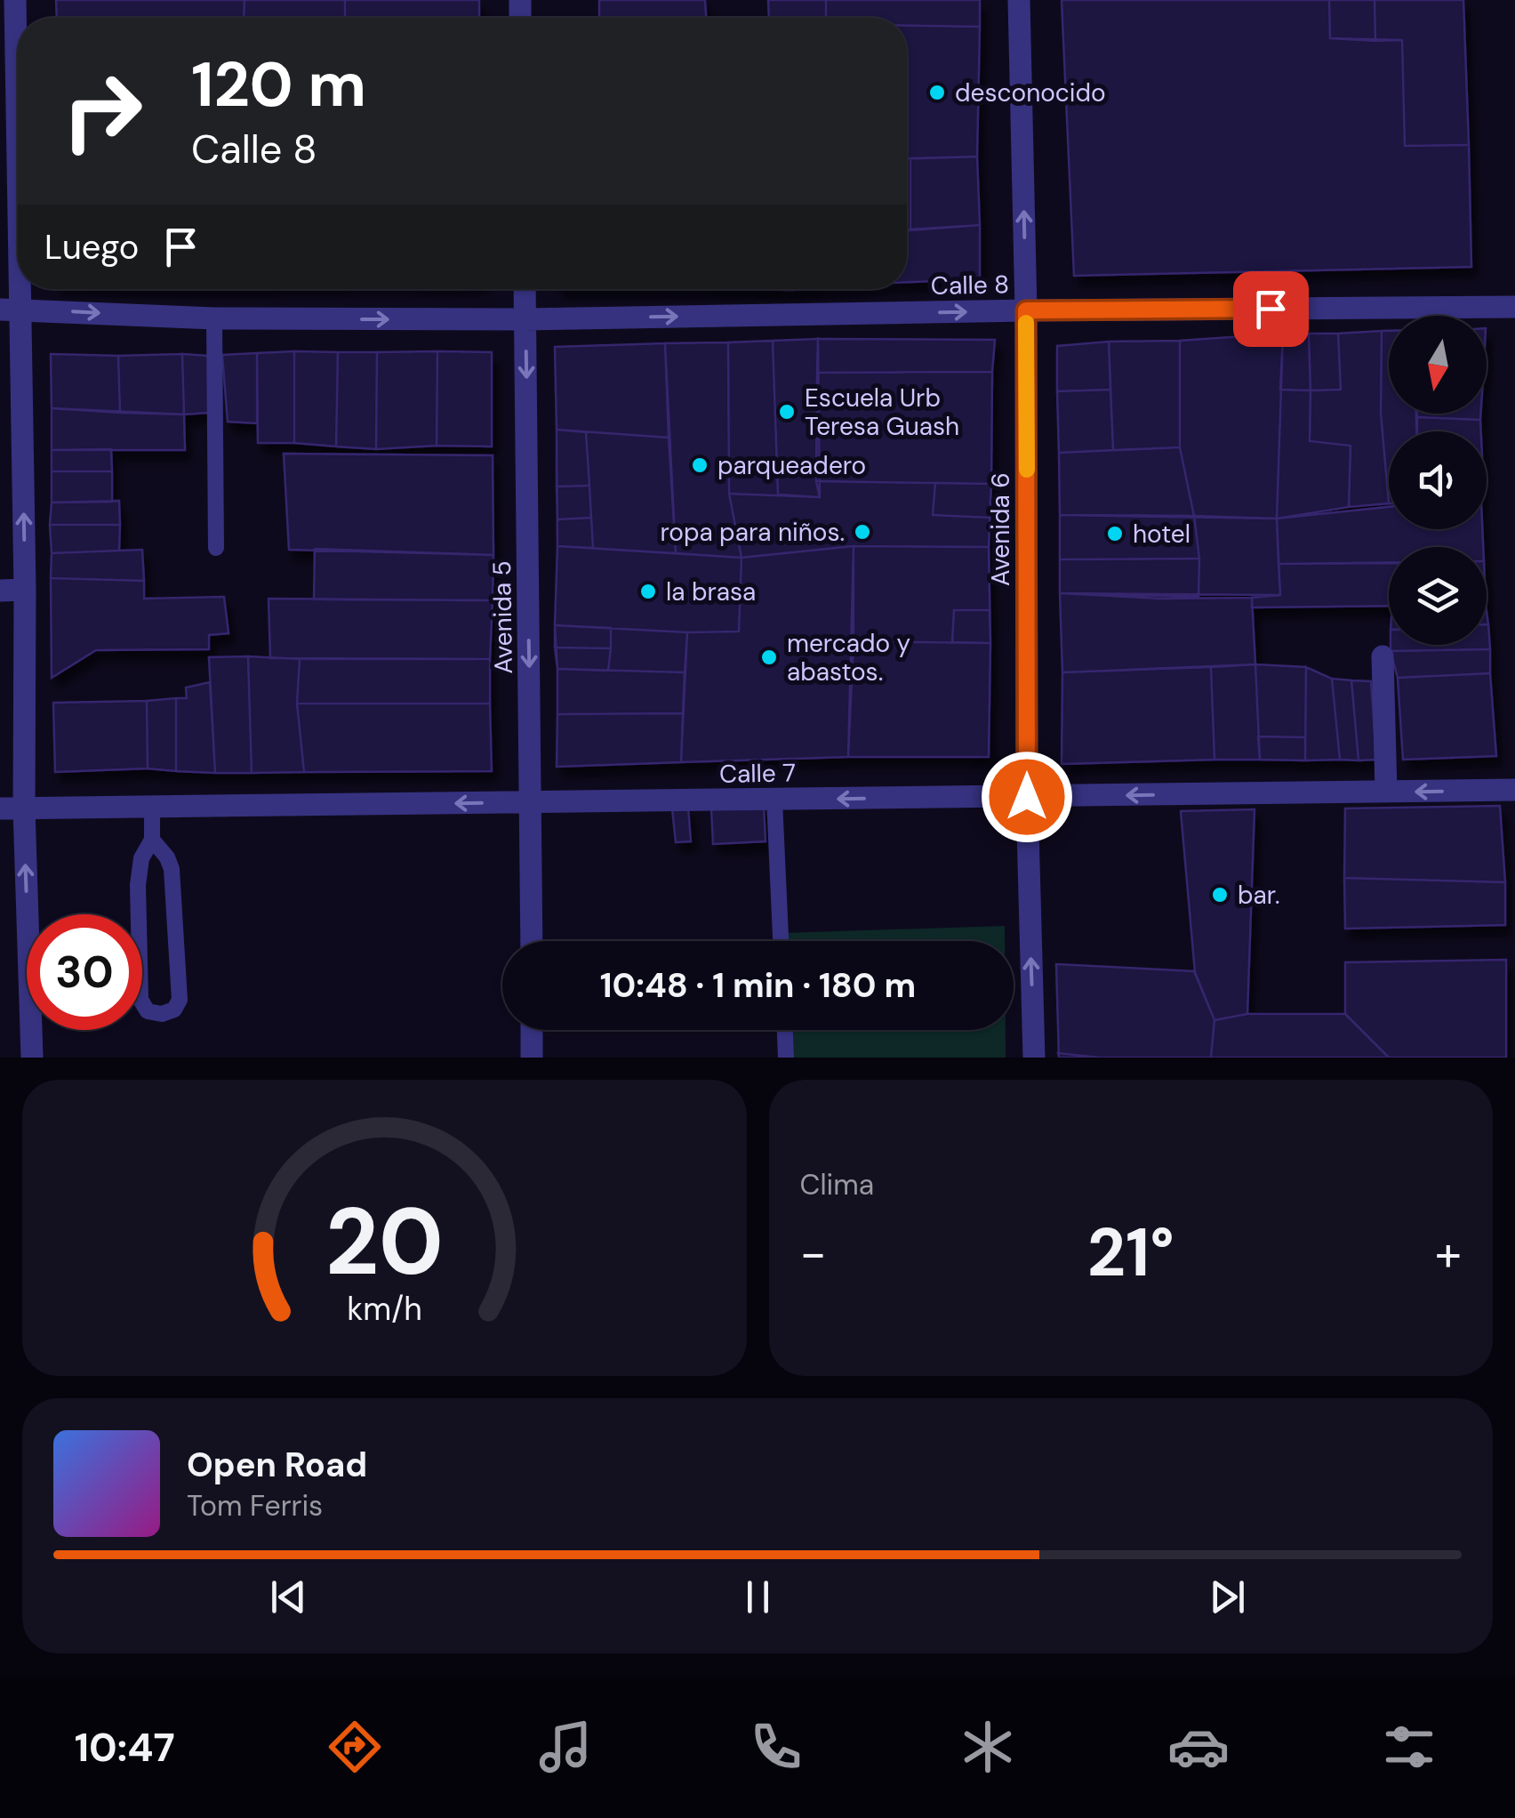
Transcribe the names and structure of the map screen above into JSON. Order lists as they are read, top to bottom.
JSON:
{
  "streets": {
    "street": [
      "Calle 8",
      "Avenida 6",
      "Avenida 5",
      "Calle 7"
    ]
  },
  "crossings": [
    ["Calle 8", "Avenida 6"],
    ["Calle 8", "Avenida 5"],
    ["Avenida 6", "Calle 7"],
    ["Avenida 5", "Calle 7"]
  ],
  "one_way": [
    "Calle 8",
    "Avenida 6",
    "Avenida 5",
    "Calle 7"
  ],
  "places": [
    "desconocido",
    "Escuela Urb Teresa Guash",
    "parqueadero",
    "ropa para niños.",
    "hotel",
    "la brasa",
    "mercado y abastos.",
    "bar."
  ],
  "north": "bottom",
  "page": {
    "turn": ["120 m", "Calle 8"],
    "then": "Luego",
    "limit": "30",
    "trip": "10:48 · 1 min · 180 m",
    "tile": "Clima",
    "heat": ["−", "21°", "+"],
    "song": ["Open Road", "Tom Ferris"],
    "tabs": "10:47",
    "gauge": ["20", "km/h"]
  }
}
